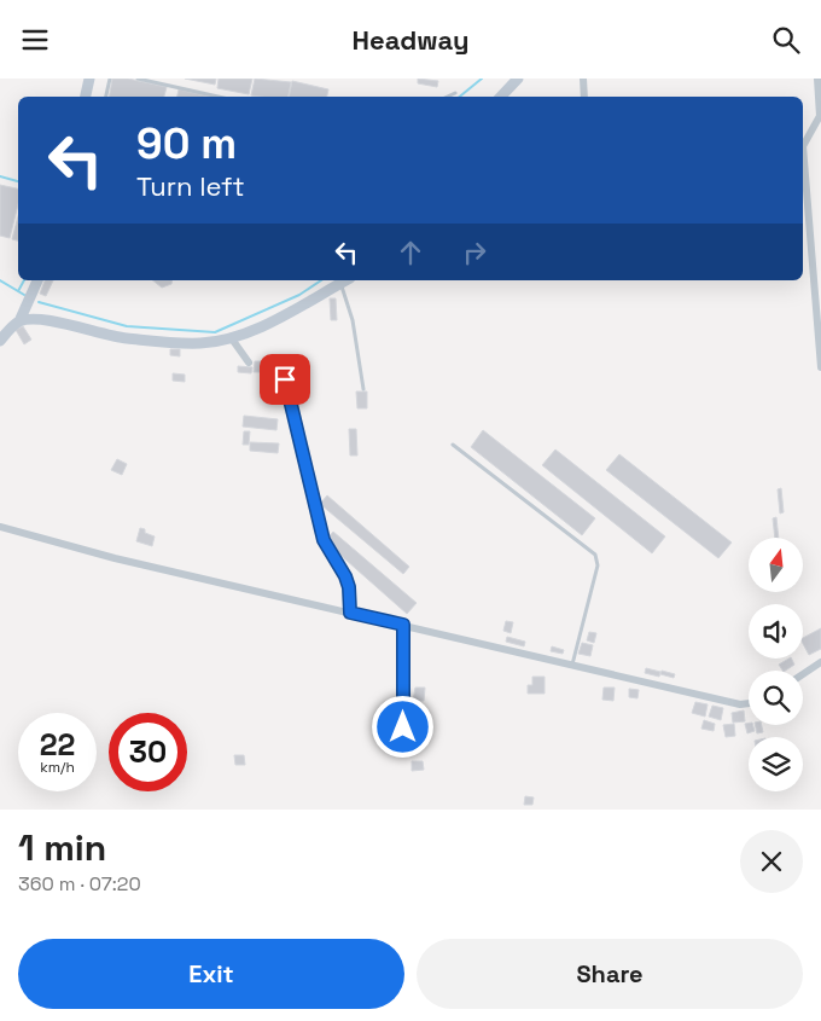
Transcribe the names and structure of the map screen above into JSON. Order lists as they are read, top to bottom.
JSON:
{
  "north": "top",
  "page": {
    "header": "Headway",
    "turn": ["90 m", "Turn left"],
    "speed": "22 km/h",
    "limit": "30",
    "heading": ["1 min", "360 m · 07:20"],
    "buttons": ["Exit", "Share"]
  }
}
